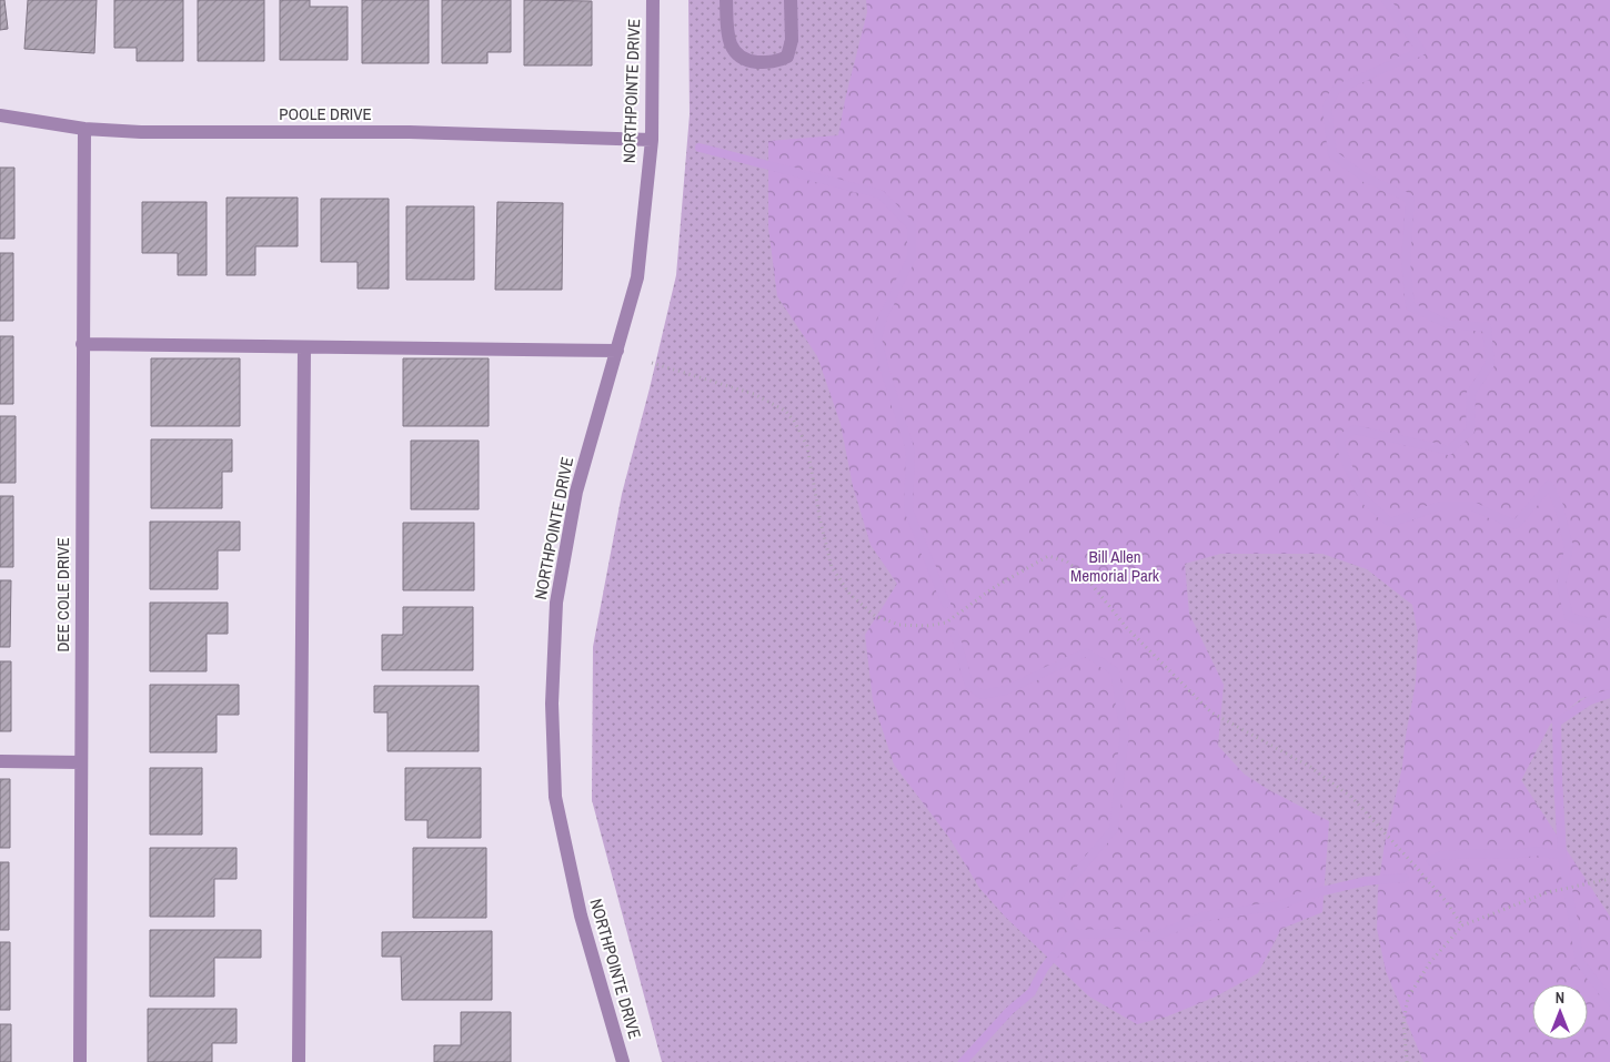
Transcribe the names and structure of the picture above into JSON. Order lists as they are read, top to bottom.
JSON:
{
  "streets": {
    "street": ["NORTHPOINTE DRIVE", "POOLE DRIVE", "DEE COLE DRIVE"]
  },
  "crossings": [
    ["NORTHPOINTE DRIVE", "POOLE DRIVE"],
    ["POOLE DRIVE", "DEE COLE DRIVE"]
  ],
  "parks": ["Bill Allen Memorial Park"],
  "north": "top"
}
